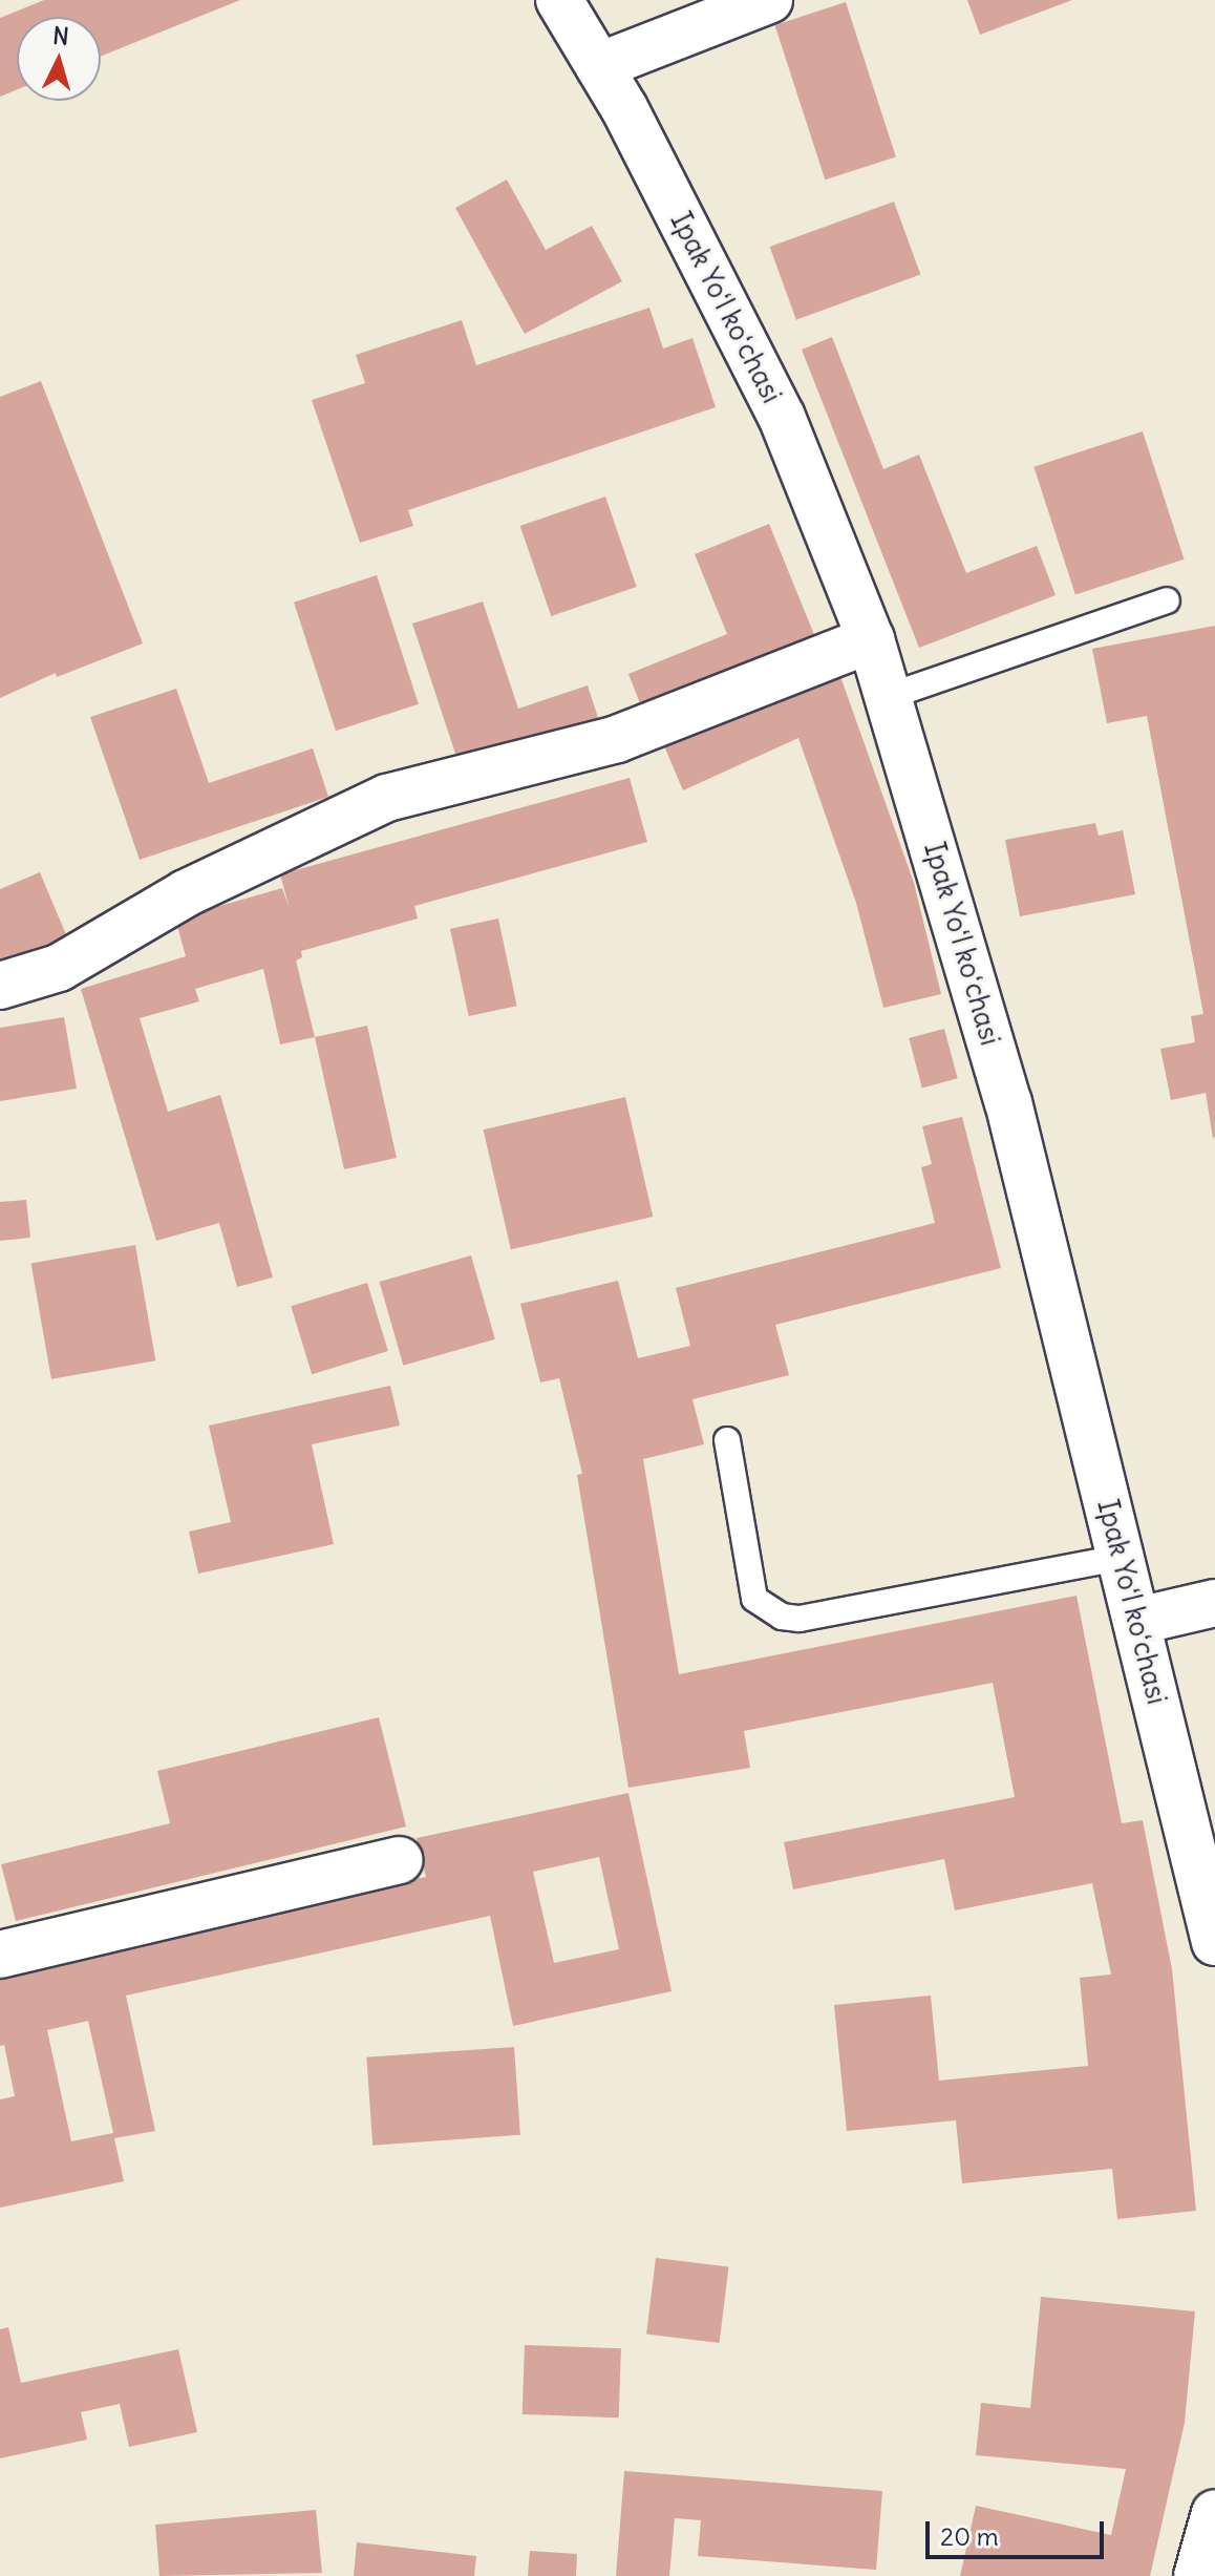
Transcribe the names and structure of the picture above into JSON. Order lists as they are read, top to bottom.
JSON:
{
  "streets": {
    "street": ["Ipak Yoʻl koʻchasi"]
  },
  "scale_bar": "20 m",
  "north": "top"
}
